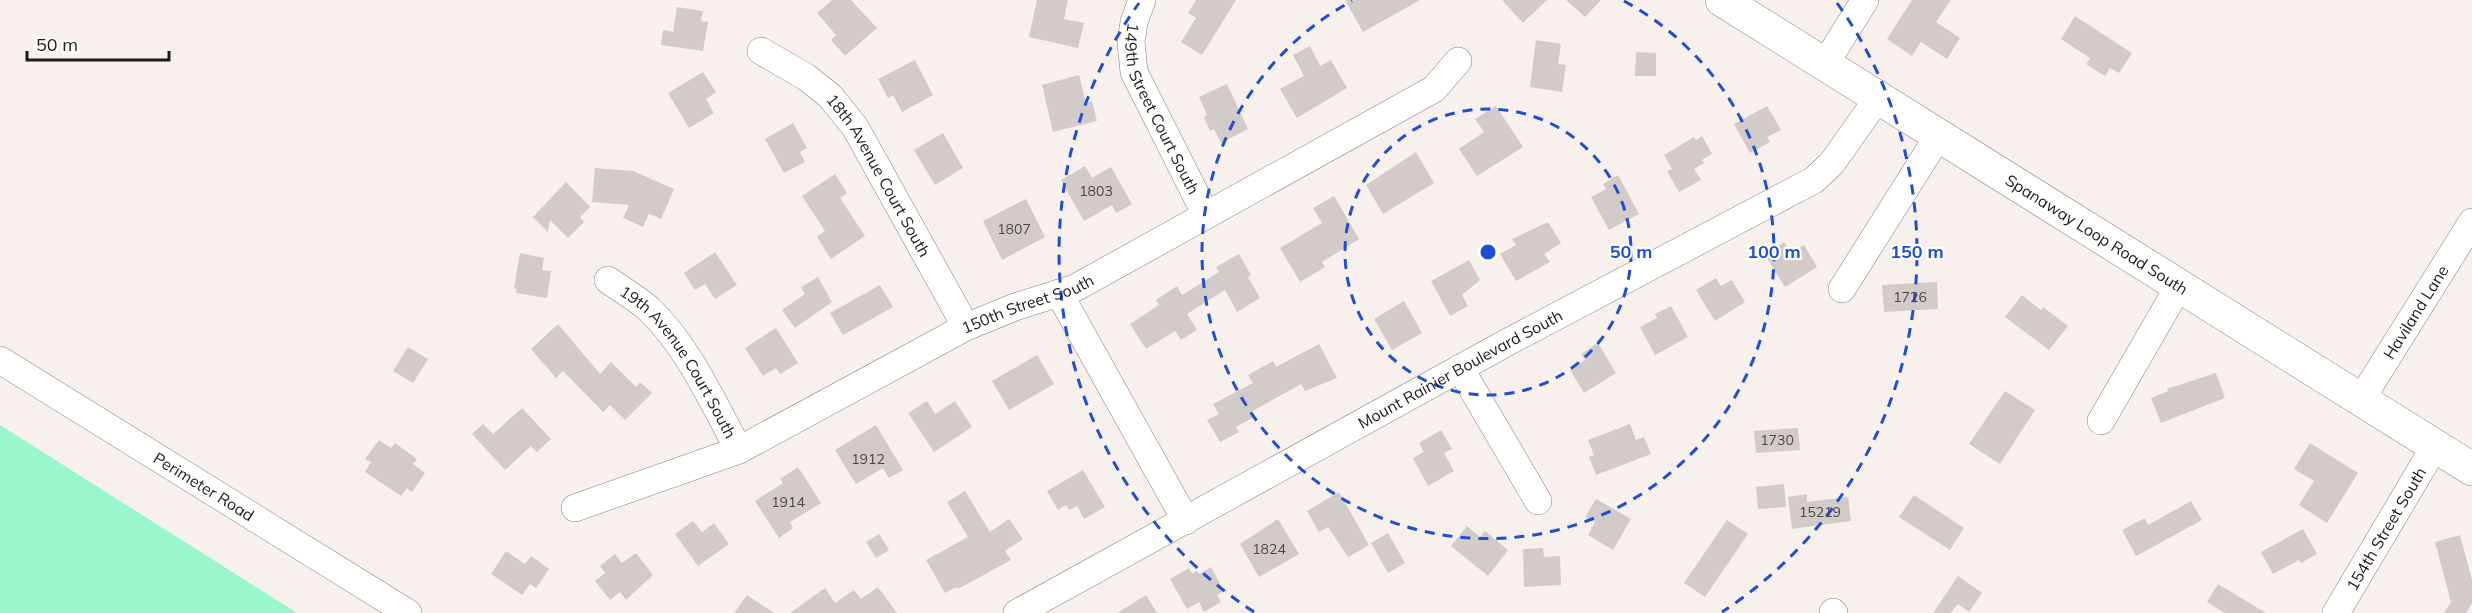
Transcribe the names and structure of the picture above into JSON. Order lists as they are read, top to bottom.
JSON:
{
  "streets": {
    "main road": ["Spanaway Loop Road South"],
    "street": [
      "149th Street Court South",
      "18th Avenue Court South",
      "150th Street South",
      "Haviland Lane",
      "19th Avenue Court South",
      "Mount Rainier Boulevard South",
      "Perimeter Road",
      "154th Street South"
    ]
  },
  "crossings": [
    ["149th Street Court South", "150th Street South"],
    ["18th Avenue Court South", "150th Street South"],
    ["Spanaway Loop Road South", "Haviland Lane"],
    ["Spanaway Loop Road South", "Mount Rainier Boulevard South"],
    ["Spanaway Loop Road South", "154th Street South"],
    ["150th Street South", "19th Avenue Court South"]
  ],
  "house_numbers": [
    "1803",
    "1807",
    "1726",
    "1730",
    "1912",
    "1914",
    "15219",
    "1824"
  ],
  "scale_bar": "50 m",
  "rings": ["50 m", "100 m", "150 m"]
}
